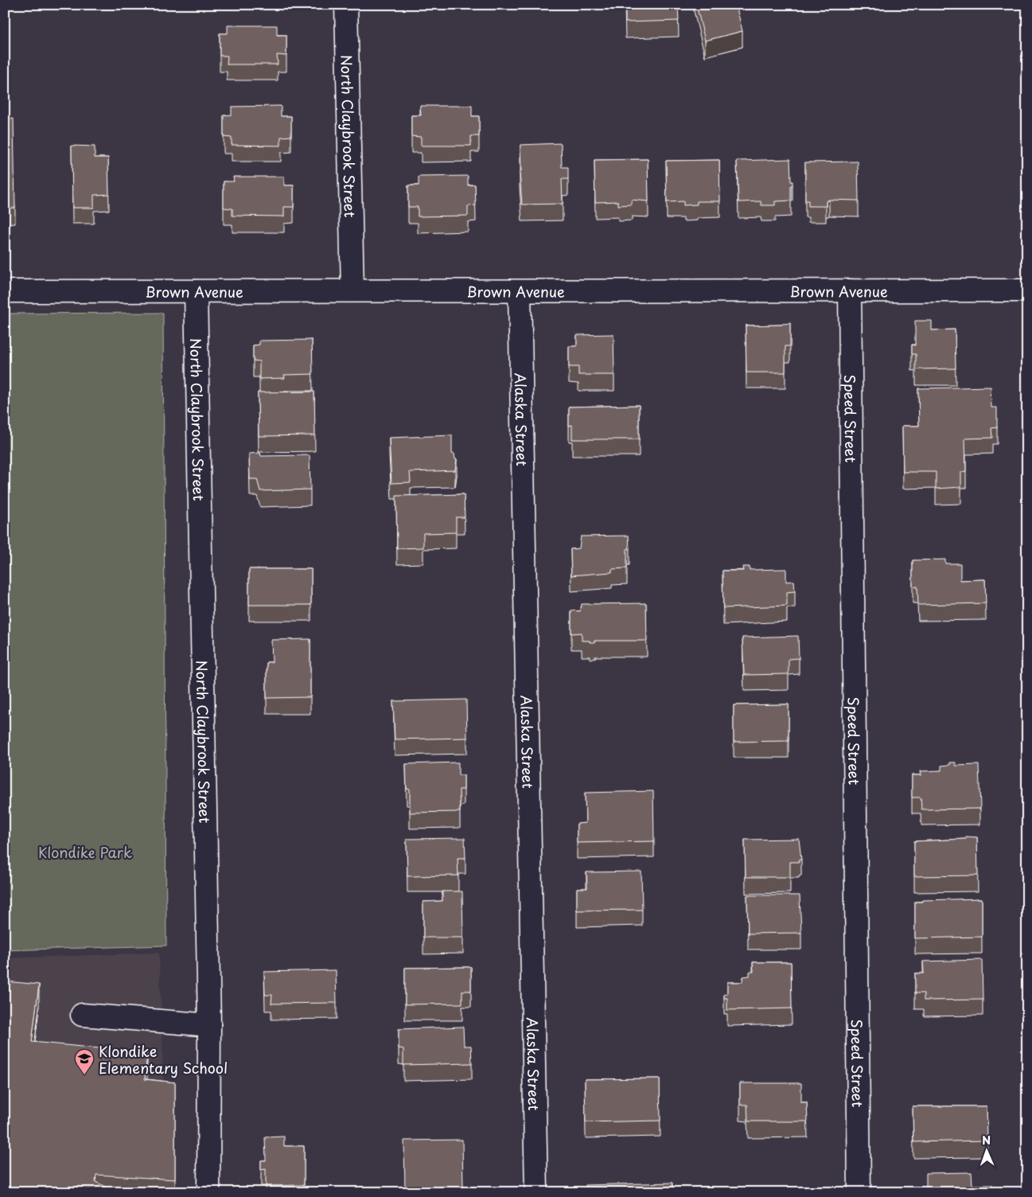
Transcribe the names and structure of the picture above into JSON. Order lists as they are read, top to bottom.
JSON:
{
  "streets": {
    "street": [
      "North Claybrook Street",
      "Brown Avenue",
      "Alaska Street",
      "Speed Street"
    ]
  },
  "crossings": [
    ["North Claybrook Street", "Brown Avenue"],
    ["Brown Avenue", "Alaska Street"],
    ["Brown Avenue", "Speed Street"]
  ],
  "parks": ["Klondike Park"],
  "places": {
    "school or university": ["Klondike Elementary School"]
  },
  "north": "top"
}
